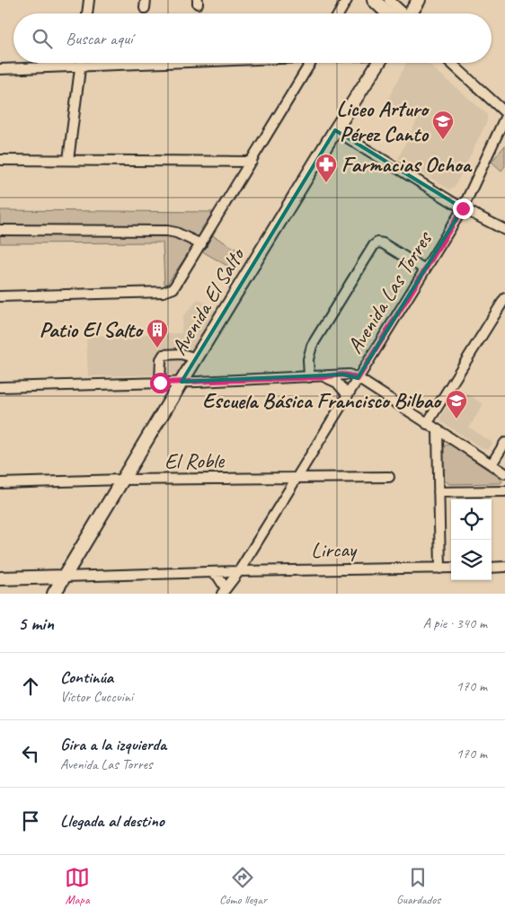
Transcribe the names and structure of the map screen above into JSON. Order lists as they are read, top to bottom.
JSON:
{
  "streets": {
    "main road": ["Avenida El Salto", "Lircay"],
    "street": ["Avenida Las Torres", "El Roble"]
  },
  "crossings": [
    ["Avenida Las Torres", "El Roble"],
    ["Avenida Las Torres", "Lircay"],
    ["Avenida El Salto", "El Roble"],
    ["Avenida El Salto", "Lircay"]
  ],
  "places": {
    "school or university": ["Liceo Arturo Pérez Canto", "Escuela Básica Francisco Bilbao"],
    "pharmacy": ["Farmacias Ochoa"],
    "building": ["Patio El Salto"]
  },
  "page": {
    "search": "Buscar aquí",
    "heading": ["5 min", "A pie · 340 m"],
    "list": [
      ["Continúa", "Víctor Cuccuini", "170 m"],
      ["Gira a la izquierda", "Avenida Las Torres", "170 m"],
      "Llegada al destino"
    ],
    "nav": ["Mapa", "Cómo llegar", "Guardados"]
  }
}
